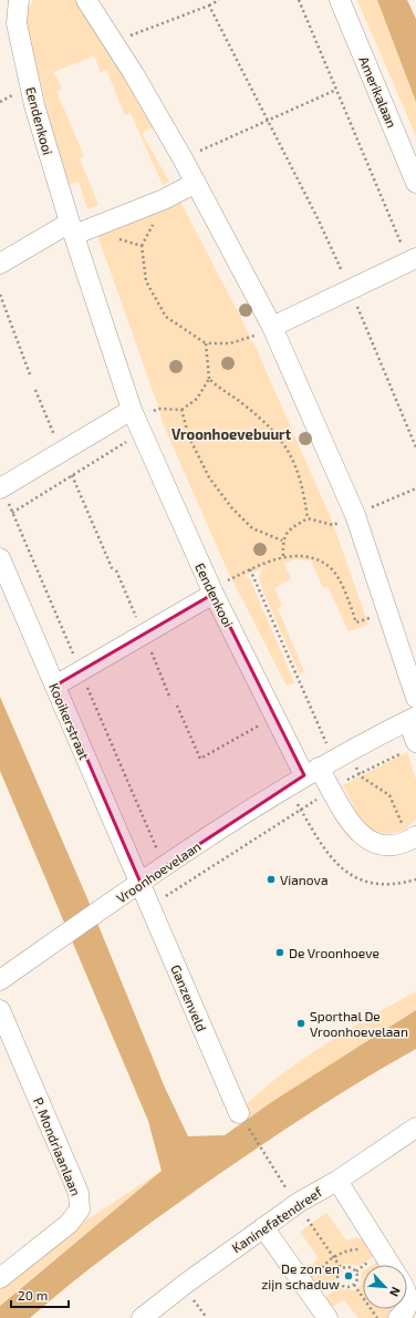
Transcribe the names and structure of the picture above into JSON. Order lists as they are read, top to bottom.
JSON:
{
  "streets": {
    "street": [
      "Amerikalaan",
      "Eendenkooi",
      "Kooikerstraat",
      "Vroonhoevelaan",
      "Ganzenveld",
      "P. Mondriaanlaan",
      "Kaninefatendreef"
    ]
  },
  "crossings": [
    ["Eendenkooi", "Vroonhoevelaan"],
    ["Kooikerstraat", "Vroonhoevelaan"],
    ["Kooikerstraat", "Ganzenveld"],
    ["Vroonhoevelaan", "Ganzenveld"]
  ],
  "districts": ["Vroonhoevebuurt"],
  "places": [
    "Vianova",
    "De Vroonhoeve",
    "Sporthal De Vroonhoevelaan",
    "De zon en zijn schaduw"
  ],
  "scale_bar": "20 m",
  "north": "bottom right"
}
